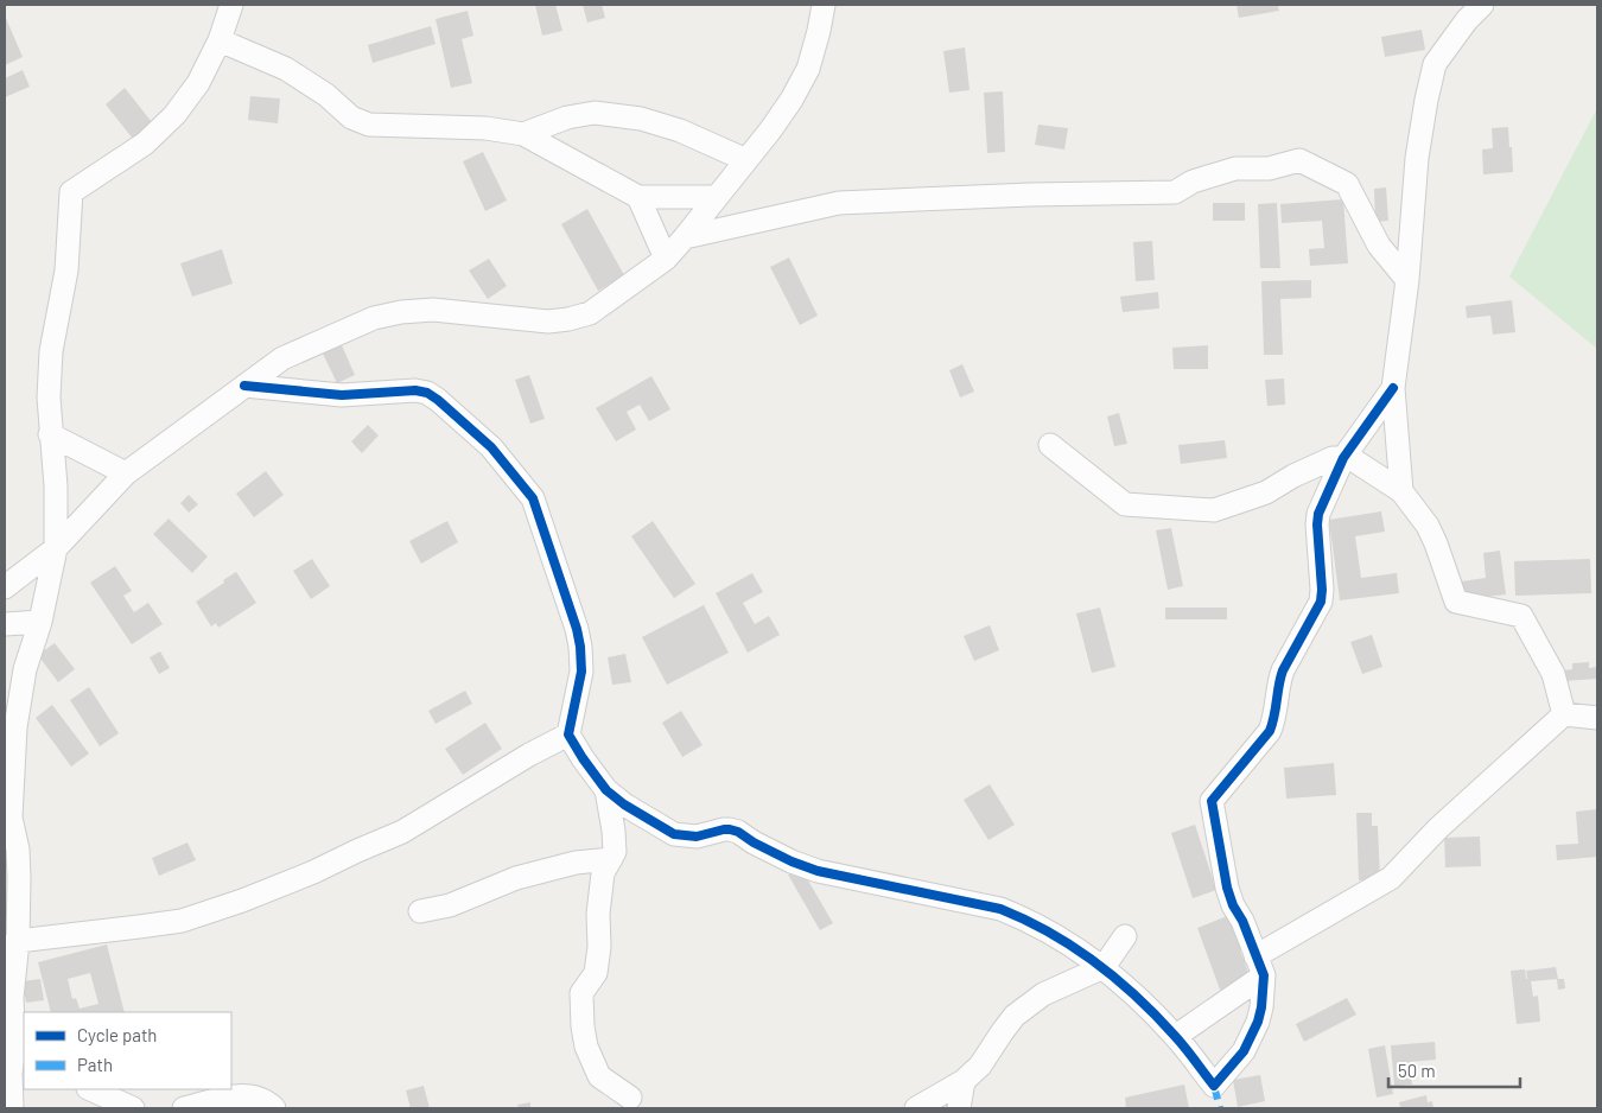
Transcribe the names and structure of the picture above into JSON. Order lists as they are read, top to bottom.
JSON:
{
  "legend": ["Cycle path", "Path"],
  "scale_bar": "50 m"
}
